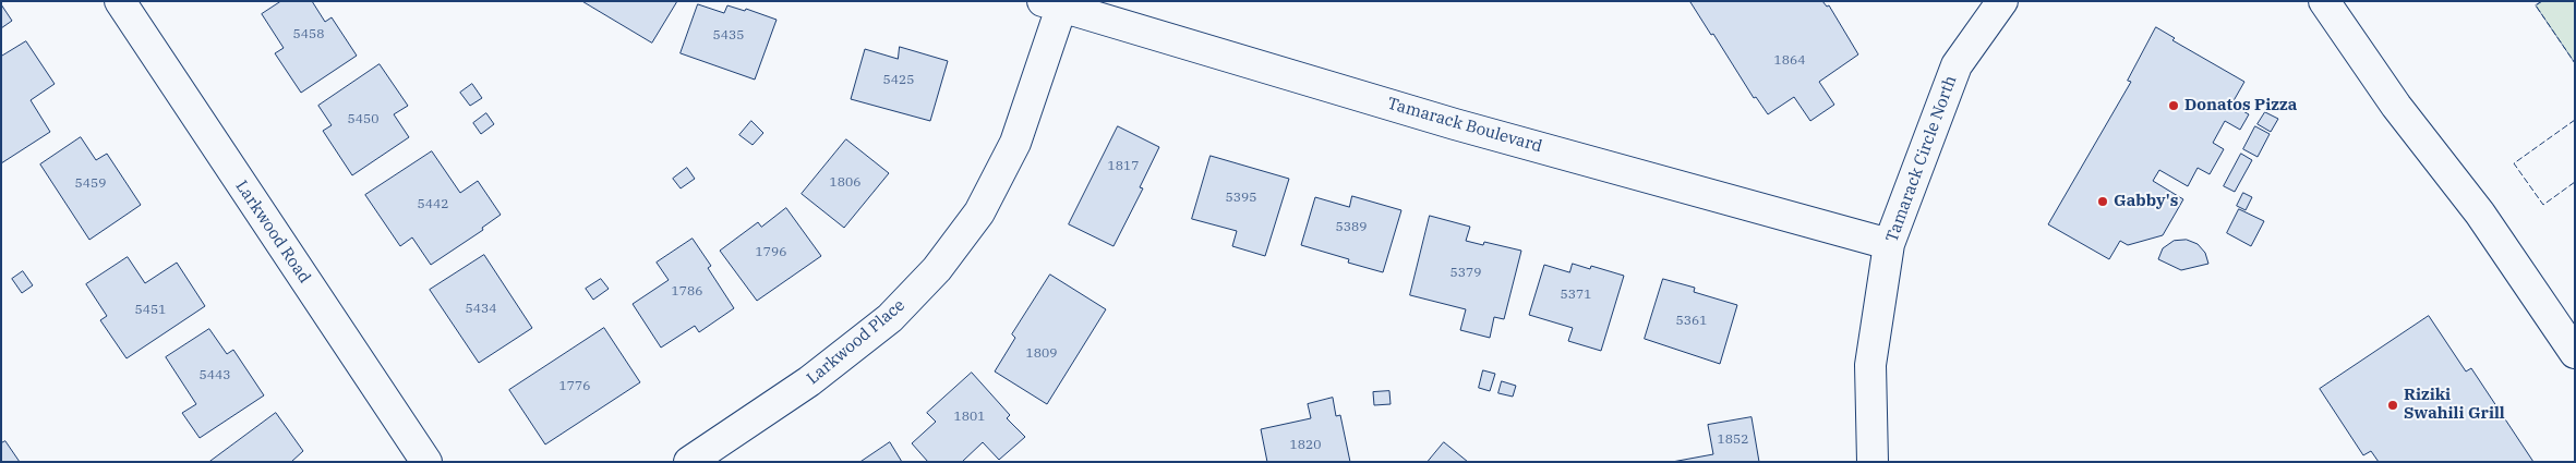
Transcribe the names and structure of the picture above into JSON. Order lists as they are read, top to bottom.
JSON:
{
  "streets": {
    "street": [
      "Tamarack Boulevard",
      "Tamarack Circle North",
      "Larkwood Road",
      "Larkwood Place"
    ]
  },
  "crossings": [
    ["Tamarack Boulevard", "Tamarack Circle North"],
    ["Tamarack Boulevard", "Larkwood Place"]
  ],
  "places": ["Donatos Pizza", "Gabby's", "Riziki Swahili Grill"],
  "house_numbers": [
    "5458",
    "5435",
    "1864",
    "5425",
    "5450",
    "1817",
    "1806",
    "5459",
    "5395",
    "5442",
    "5389",
    "1796",
    "5379",
    "1786",
    "5371",
    "5434",
    "5451",
    "5361",
    "1809",
    "5443",
    "1776",
    "1801",
    "1852",
    "1820"
  ]
}
